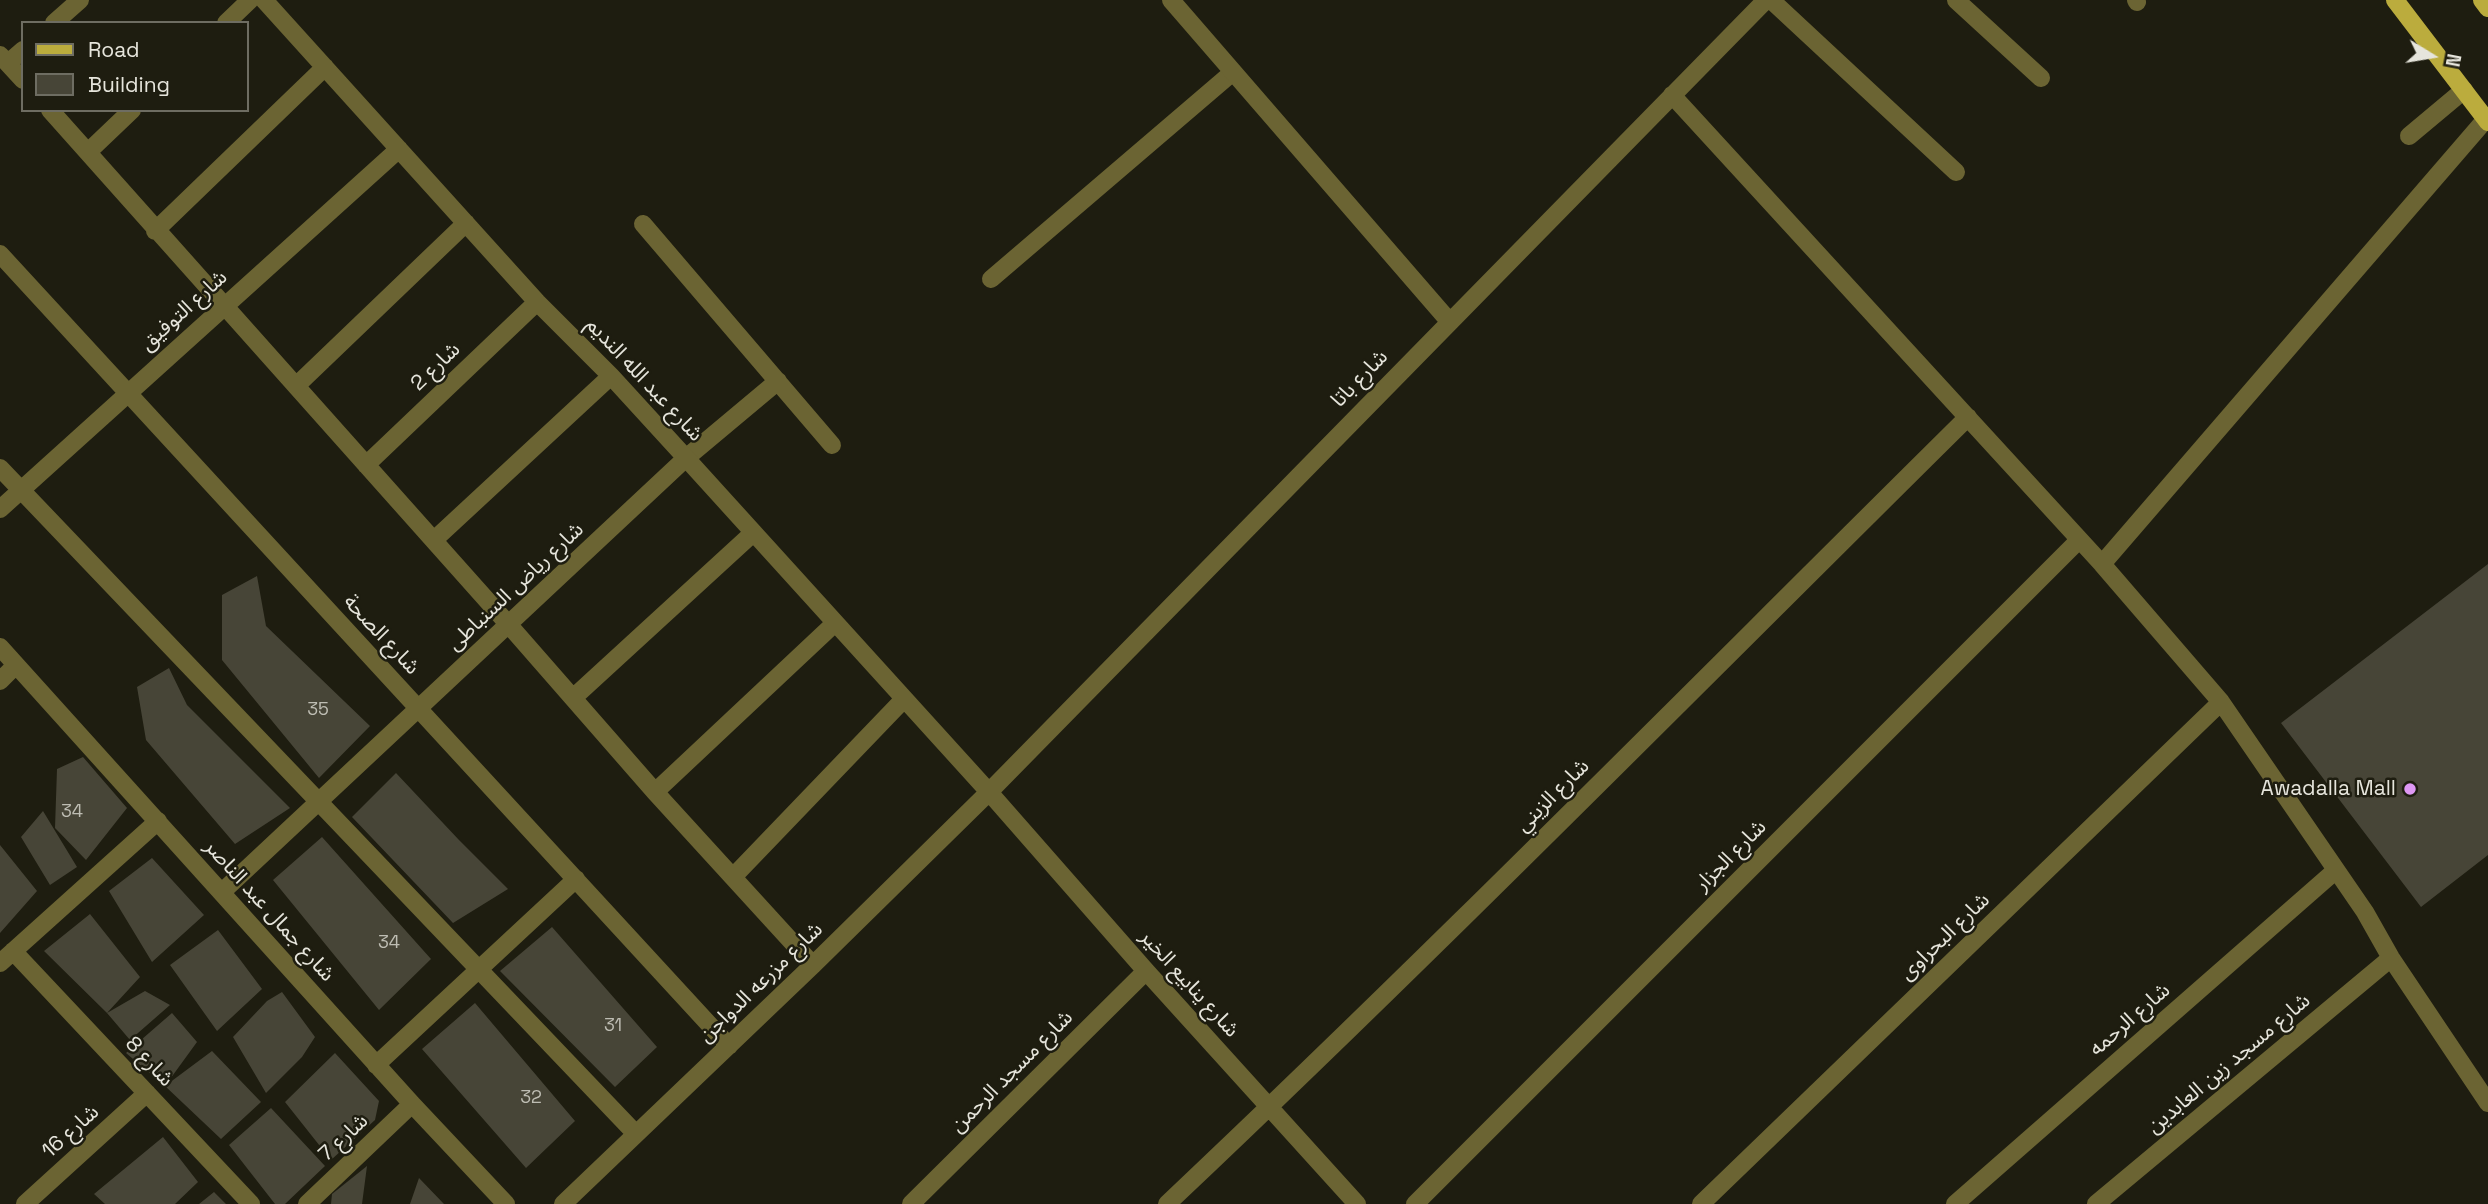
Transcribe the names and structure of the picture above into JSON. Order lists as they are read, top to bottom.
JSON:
{
  "streets": {
    "street": [
      "شارع التوفيق",
      "شارع 2",
      "شارع باتا",
      "شارع عبد الله النديم",
      "شارع رياض السنباطى",
      "شارع الصحة",
      "شارع الزيني",
      "شارع الجزار",
      "شارع جمال عبد الناصر",
      "شارع البحراوى",
      "شارع مزرعه الدواجن",
      "شارع ينابيع الخير",
      "شارع الرحمه",
      "شارع 8",
      "شارع مسجد زين العابدين",
      "شارع مسجد الرحمن",
      "شارع 16",
      "شارع 7"
    ]
  },
  "crossings": [
    ["شارع التوفيق", "شارع عبد الله النديم"],
    ["شارع التوفيق", "شارع الصحة"],
    ["شارع 2", "شارع عبد الله النديم"],
    ["شارع باتا", "شارع عبد الله النديم"],
    ["شارع باتا", "شارع مزرعه الدواجن"],
    ["شارع باتا", "شارع ينابيع الخير"],
    ["شارع عبد الله النديم", "شارع رياض السنباطى"],
    ["شارع عبد الله النديم", "شارع مزرعه الدواجن"],
    ["شارع عبد الله النديم", "شارع ينابيع الخير"],
    ["شارع رياض السنباطى", "شارع الصحة"],
    ["شارع رياض السنباطى", "شارع جمال عبد الناصر"],
    ["شارع الصحة", "شارع مزرعه الدواجن"],
    ["شارع الزيني", "شارع ينابيع الخير"],
    ["شارع جمال عبد الناصر", "شارع 7"],
    ["شارع مزرعه الدواجن", "شارع ينابيع الخير"],
    ["شارع ينابيع الخير", "شارع مسجد الرحمن"],
    ["شارع 8", "شارع 16"]
  ],
  "places": ["Awadalla Mall"],
  "house_numbers": [
    "35",
    "34",
    "34",
    "31",
    "32"
  ],
  "legend": ["Road", "Building"],
  "north": "right"
}
